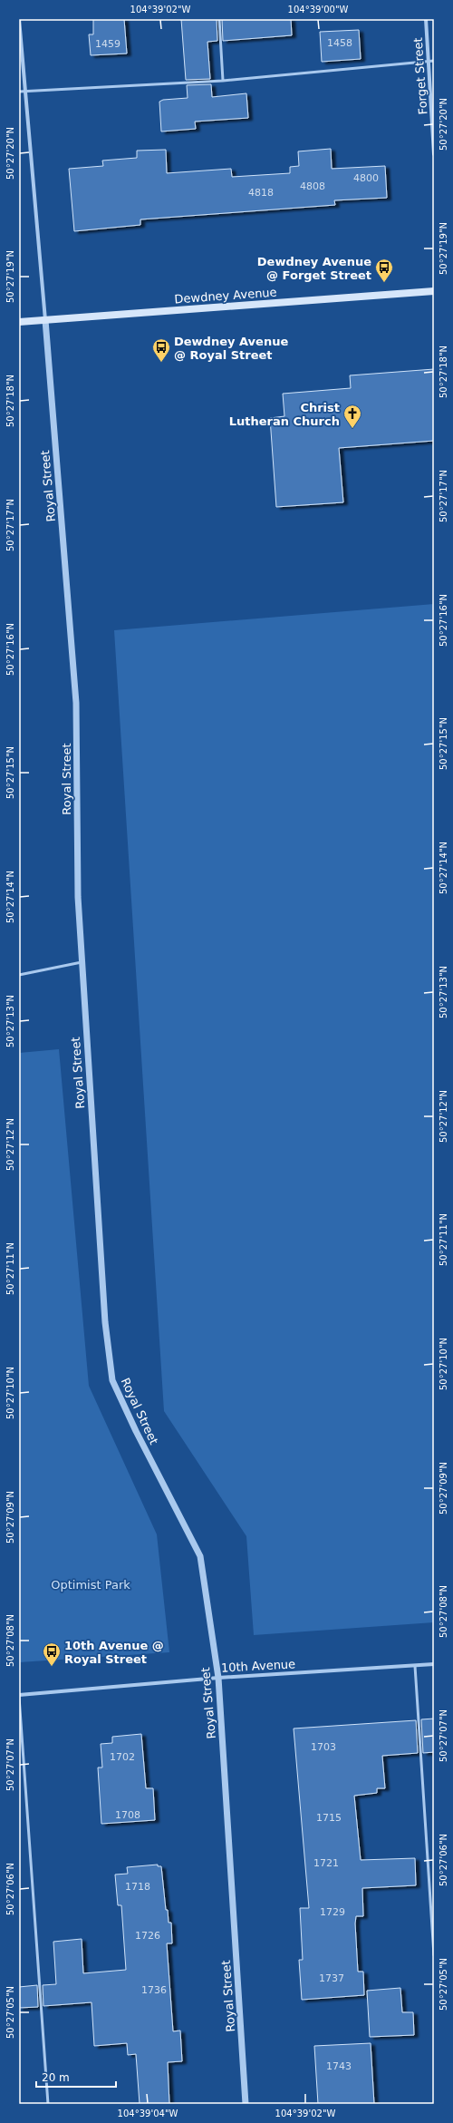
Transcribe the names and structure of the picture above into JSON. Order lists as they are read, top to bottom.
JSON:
{
  "streets": {
    "main road": ["Dewdney Avenue"],
    "street": ["Forget Street", "Royal Street", "10th Avenue"]
  },
  "crossings": [
    ["Dewdney Avenue", "Royal Street"],
    ["Royal Street", "10th Avenue"]
  ],
  "parks": ["Optimist Park"],
  "places": {
    "bus stop": ["Dewdney Avenue @ Forget Street", "Dewdney Avenue @ Royal Street", "10th Avenue @ Royal Street"],
    "church": ["Christ Lutheran Church"]
  },
  "house_numbers": [
    "1458",
    "1459",
    "4800",
    "4808",
    "4818",
    "1703",
    "1702",
    "1708",
    "1715",
    "1721",
    "1718",
    "1729",
    "1726",
    "1737",
    "1736",
    "1743"
  ],
  "scale_bar": "20 m",
  "coordinates": [
    "104°39'02\"W",
    "104°39'00\"W",
    "50°27'20\"N",
    "50°27'19\"N",
    "50°27'18\"N",
    "50°27'17\"N",
    "50°27'16\"N",
    "50°27'15\"N",
    "50°27'14\"N",
    "50°27'13\"N",
    "50°27'12\"N",
    "50°27'11\"N",
    "50°27'10\"N",
    "50°27'09\"N",
    "50°27'08\"N",
    "50°27'07\"N",
    "50°27'06\"N",
    "50°27'05\"N",
    "104°39'04\"W"
  ]
}
